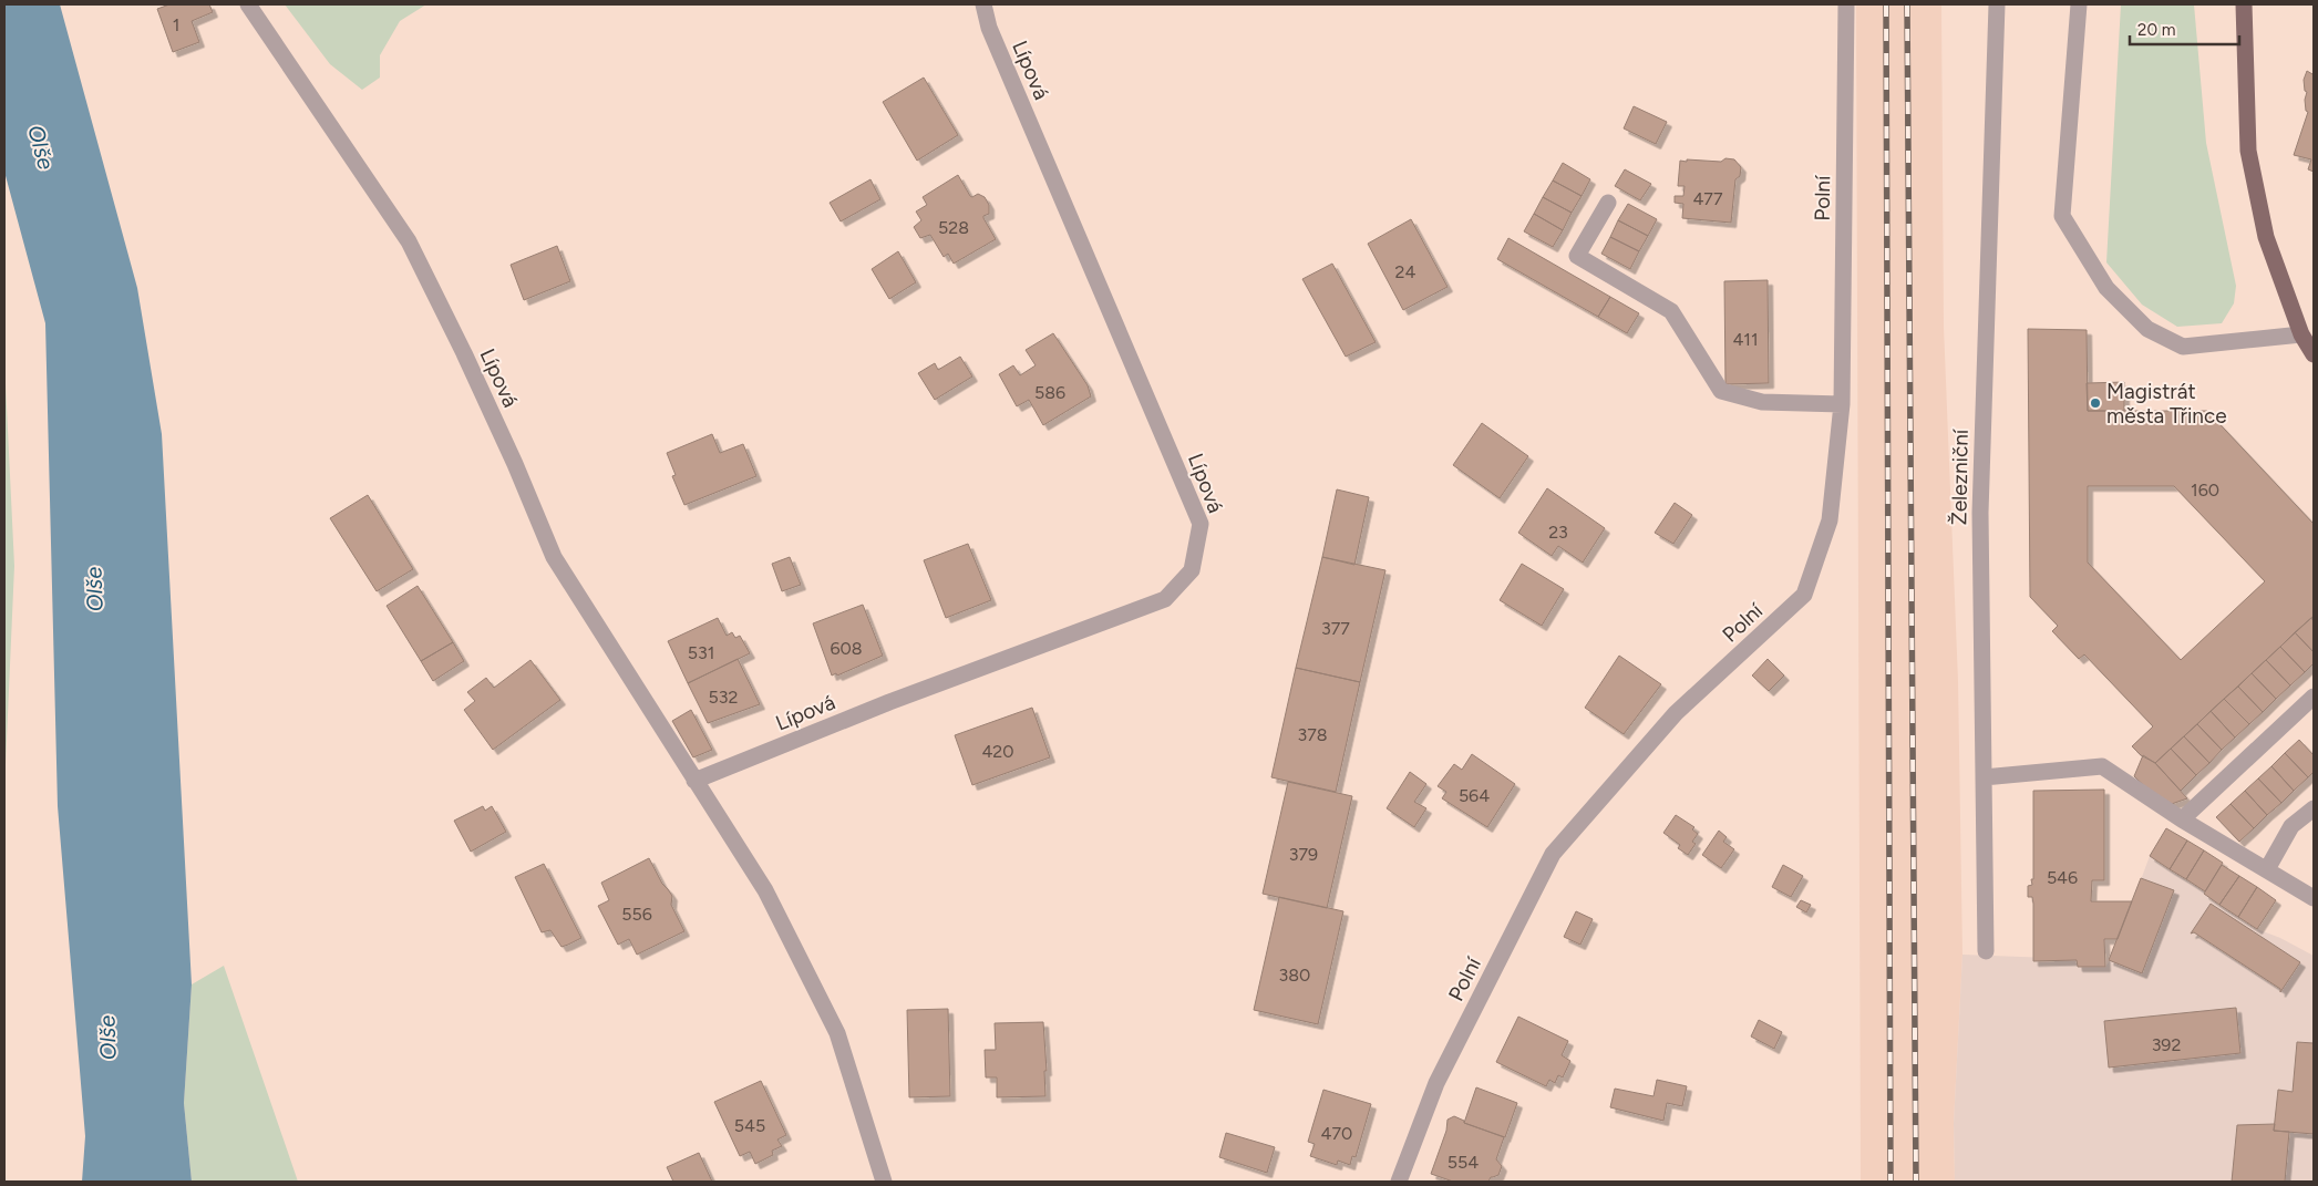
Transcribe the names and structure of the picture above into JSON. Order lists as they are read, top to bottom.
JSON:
{
  "streets": {
    "street": ["Lípová", "Polní", "Železniční"]
  },
  "water": ["Olše"],
  "places": ["Magistrát města Třince"],
  "house_numbers": [
    "1",
    "477",
    "528",
    "24",
    "411",
    "586",
    "160",
    "23",
    "377",
    "608",
    "531",
    "532",
    "378",
    "420",
    "564",
    "379",
    "546",
    "556",
    "380",
    "392",
    "545",
    "470",
    "554"
  ],
  "scale_bar": "20 m"
}
